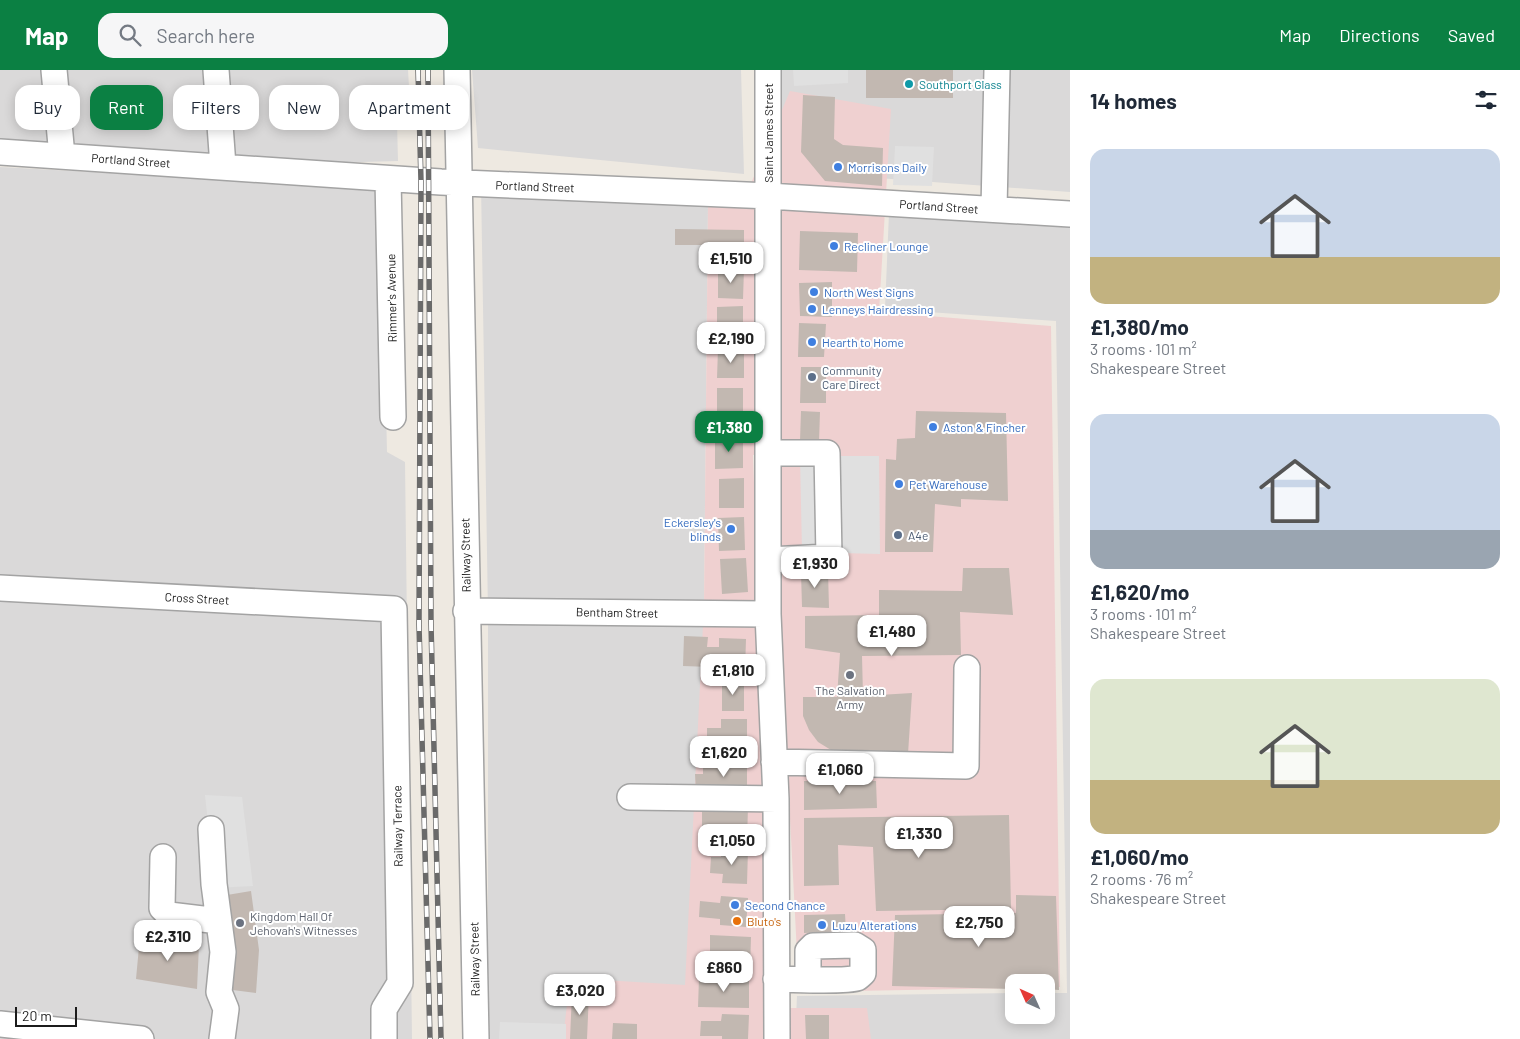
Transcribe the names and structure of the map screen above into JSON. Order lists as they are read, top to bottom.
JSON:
{
  "streets": {
    "street": [
      "Saint James Street",
      "Portland Street",
      "Rimmer's Avenue",
      "Railway Street",
      "Cross Street",
      "Bentham Street",
      "Railway Terrace"
    ]
  },
  "crossings": [
    ["Saint James Street", "Portland Street"],
    ["Saint James Street", "Bentham Street"],
    ["Portland Street", "Rimmer's Avenue"],
    ["Portland Street", "Railway Street"],
    ["Railway Street", "Bentham Street"],
    ["Cross Street", "Railway Terrace"]
  ],
  "places": [
    "Southport Glass",
    "Morrisons Daily",
    "Recliner Lounge",
    "North West Signs",
    "Lenneys Hairdressing",
    "Hearth to Home",
    "Community Care Direct",
    "Aston & Fincher",
    "Pet Warehouse",
    "Eckersley's blinds",
    "A4e",
    "The Salvation Army",
    "Second Chance",
    "Bluto's",
    "Kingdom Hall Of Jehovah's Witnesses",
    "Luzu Alterations"
  ],
  "scale_bar": "20 m",
  "north": "top left",
  "page": {
    "header": "Map",
    "search": "Search here",
    "nav": ["Map", "Directions", "Saved"],
    "heading": "14 homes",
    "chip": [
      "Buy",
      "Rent",
      "Filters",
      "New",
      "Apartment"
    ],
    "list": [
      {
        "name": "£1,380/mo",
        "note": "3 rooms · 101 m² · Shakespeare Street"
      },
      {
        "name": "£1,620/mo",
        "note": "3 rooms · 101 m² · Shakespeare Street"
      },
      {
        "name": "£1,060/mo",
        "note": "2 rooms · 76 m² · Shakespeare Street"
      }
    ],
    "price": [
      "£1,510",
      "£2,190",
      "£1,380",
      "£1,930",
      "£1,480",
      "£1,810",
      "£1,620",
      "£1,060",
      "£1,330",
      "£1,050",
      "£2,750",
      "£2,310",
      "£860",
      "£3,020"
    ],
    "scale": "20 m"
  }
}
